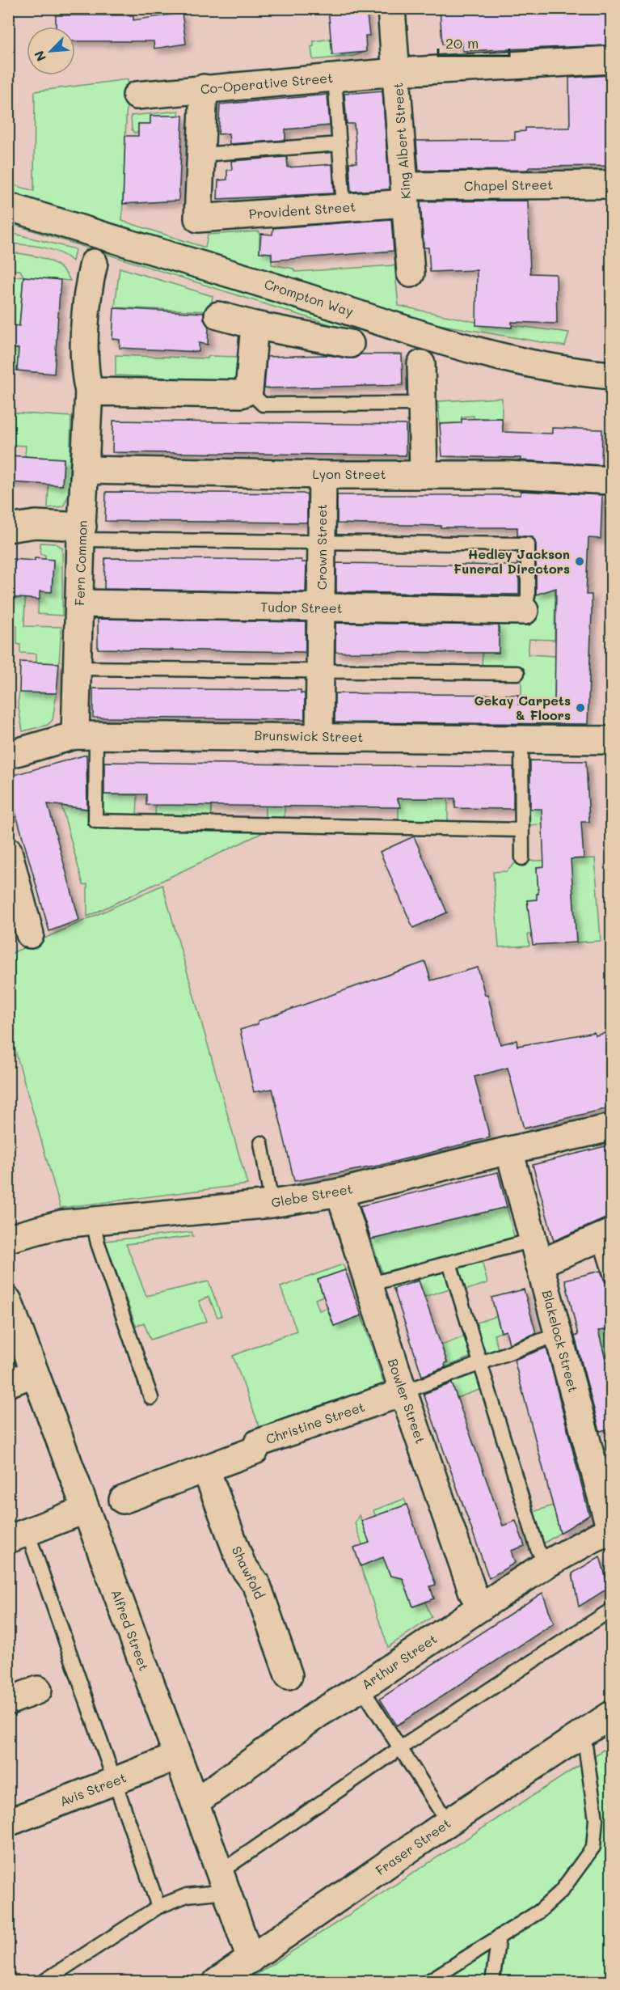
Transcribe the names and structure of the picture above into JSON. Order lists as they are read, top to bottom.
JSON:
{
  "streets": {
    "street": [
      "Co-Operative Street",
      "King Albert Street",
      "Chapel Street",
      "Provident Street",
      "Crompton Way",
      "Lyon Street",
      "Crown Street",
      "Fern Common",
      "Tudor Street",
      "Brunswick Street",
      "Glebe Street",
      "Blakelock Street",
      "Bowler Street",
      "Christine Street",
      "Shawfold",
      "Alfred Street",
      "Arthur Street",
      "Avis Street",
      "Fraser Street"
    ]
  },
  "crossings": [
    ["Co-Operative Street", "King Albert Street"],
    ["King Albert Street", "Chapel Street"],
    ["King Albert Street", "Provident Street"],
    ["Chapel Street", "Provident Street"],
    ["Lyon Street", "Crown Street"],
    ["Lyon Street", "Fern Common"],
    ["Crown Street", "Tudor Street"],
    ["Crown Street", "Brunswick Street"],
    ["Fern Common", "Tudor Street"],
    ["Fern Common", "Brunswick Street"],
    ["Glebe Street", "Blakelock Street"],
    ["Glebe Street", "Bowler Street"],
    ["Blakelock Street", "Arthur Street"],
    ["Bowler Street", "Christine Street"],
    ["Bowler Street", "Arthur Street"],
    ["Christine Street", "Shawfold"],
    ["Alfred Street", "Arthur Street"],
    ["Alfred Street", "Avis Street"],
    ["Alfred Street", "Fraser Street"]
  ],
  "places": ["Hedley Jackson Funeral Directors", "Gekay Carpets & Floors"],
  "scale_bar": "20 m",
  "north": "bottom left"
}
